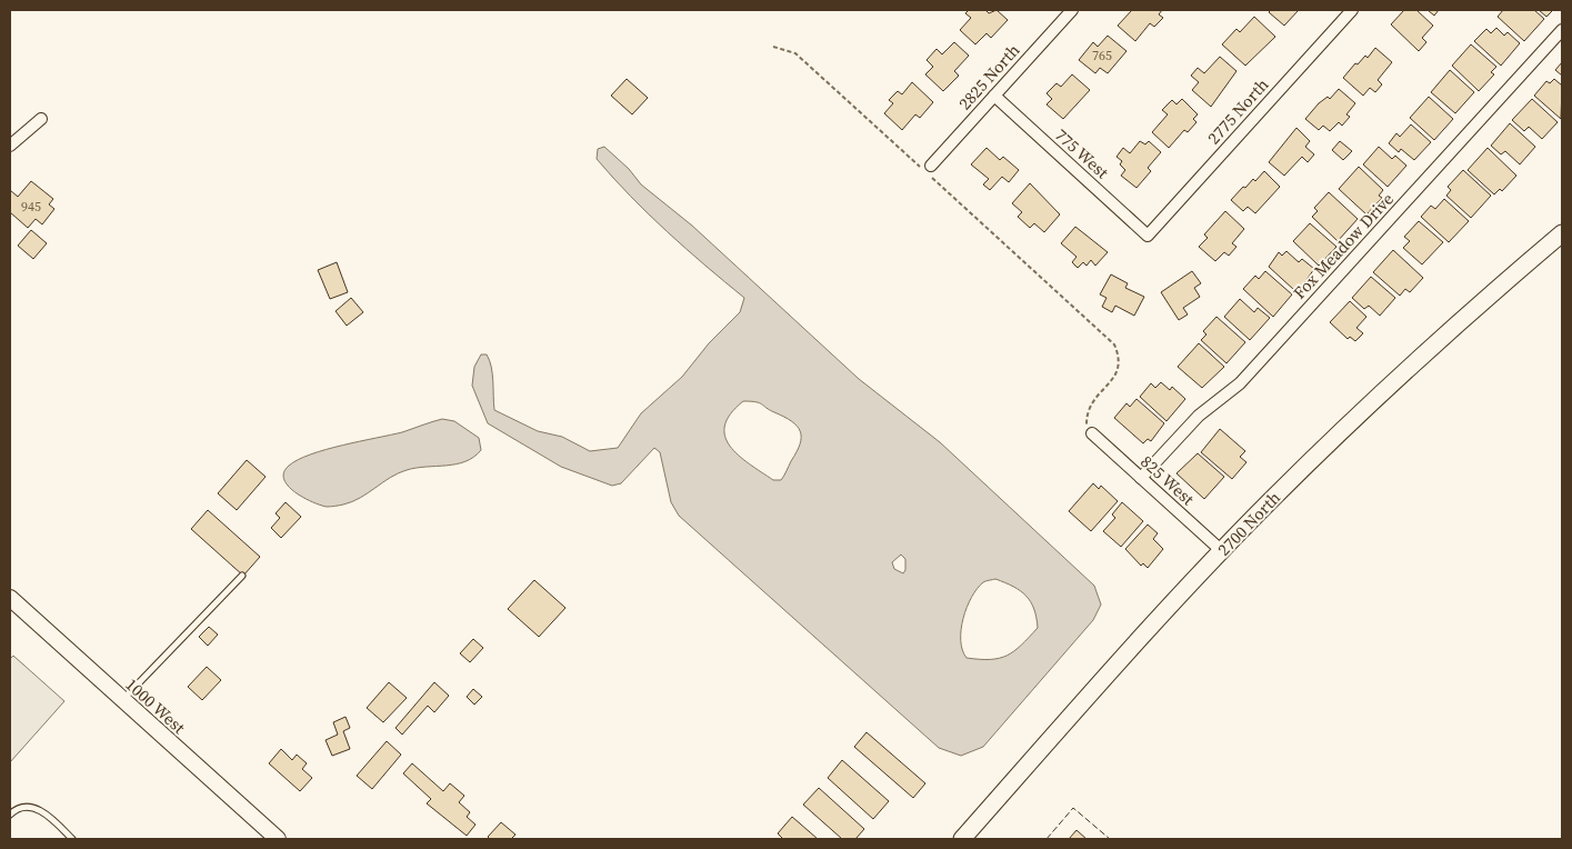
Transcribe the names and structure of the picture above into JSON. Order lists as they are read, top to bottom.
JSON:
{
  "streets": {
    "main road": ["2700 North"],
    "street": [
      "2825 North",
      "2775 North",
      "775 West",
      "Fox Meadow Drive",
      "825 West",
      "1000 West"
    ]
  },
  "crossings": [
    ["2825 North", "775 West"],
    ["2775 North", "775 West"],
    ["Fox Meadow Drive", "825 West"],
    ["825 West", "2700 North"]
  ],
  "house_numbers": ["765", "945"]
}
